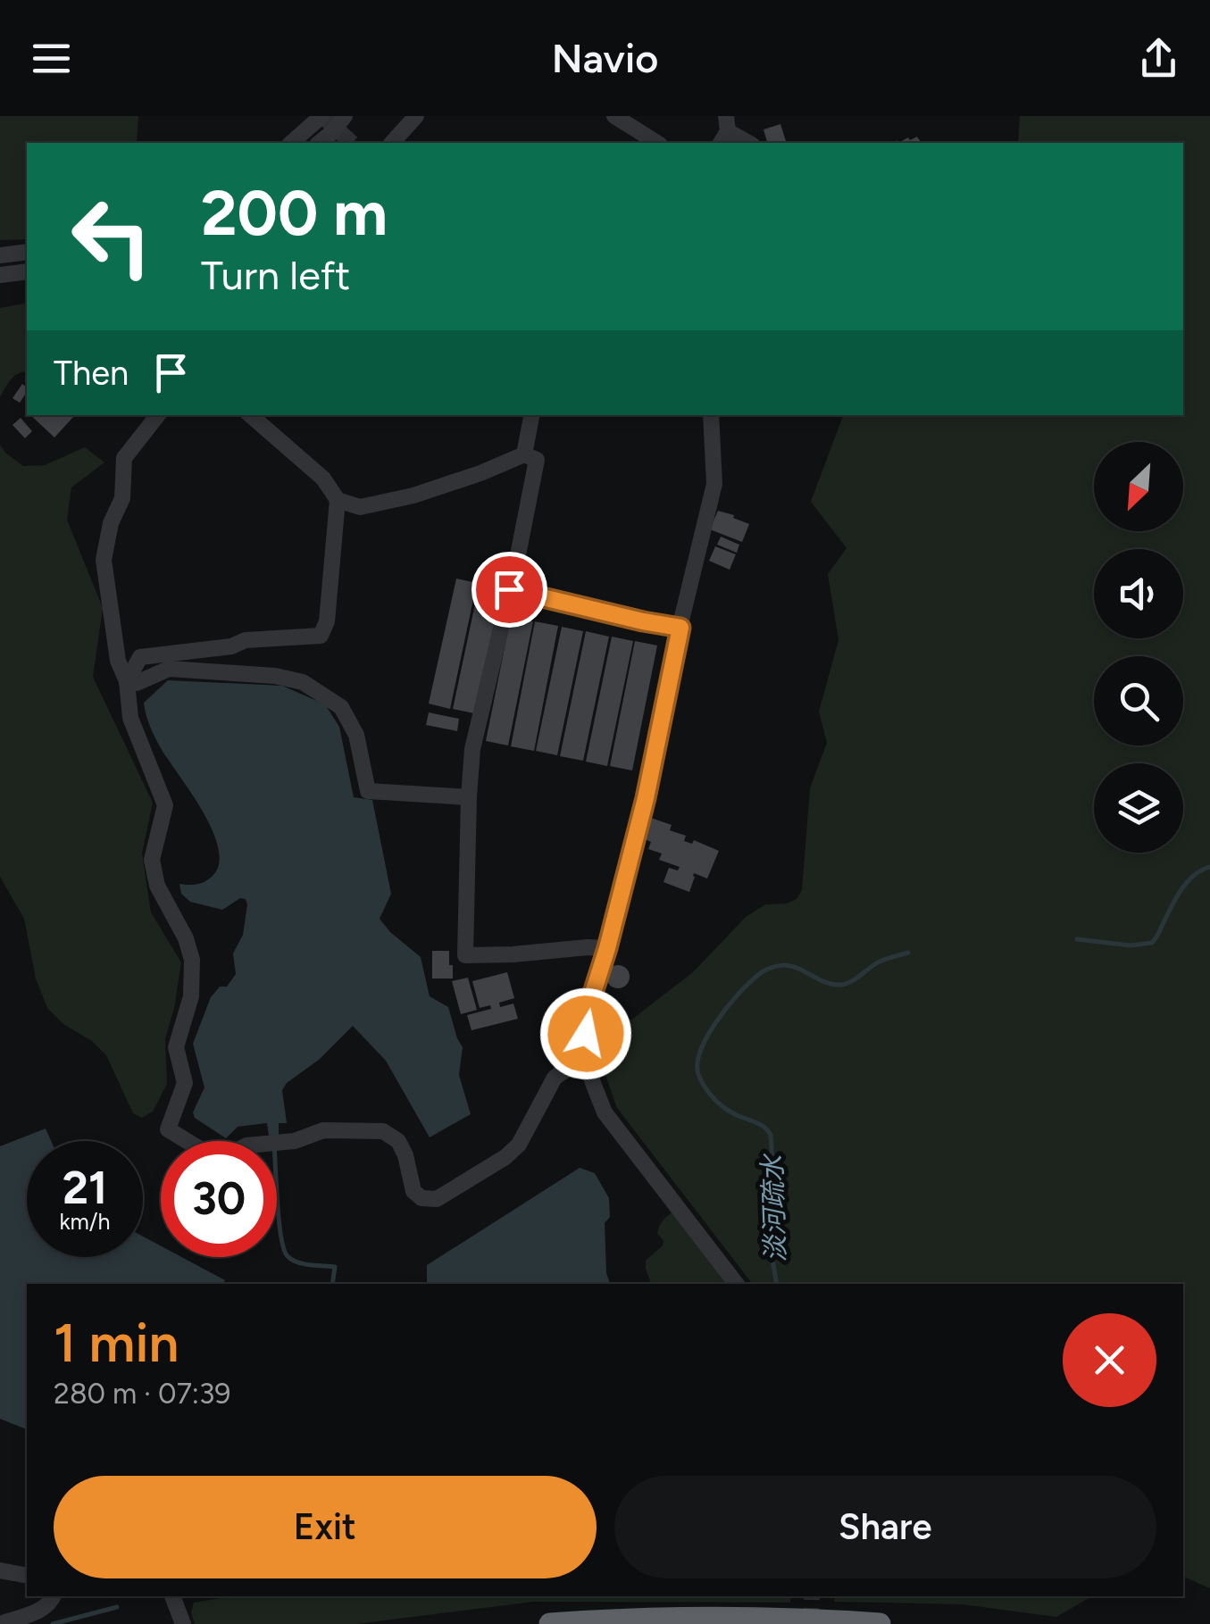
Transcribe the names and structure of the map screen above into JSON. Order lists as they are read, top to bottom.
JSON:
{
  "water": ["淡河疏水"],
  "north": "bottom left",
  "page": {
    "header": "Navio",
    "turn": ["200 m", "Turn left"],
    "then": "Then",
    "speed": "21 km/h",
    "limit": "30",
    "heading": ["1 min", "280 m · 07:39"],
    "buttons": ["Exit", "Share"]
  }
}
